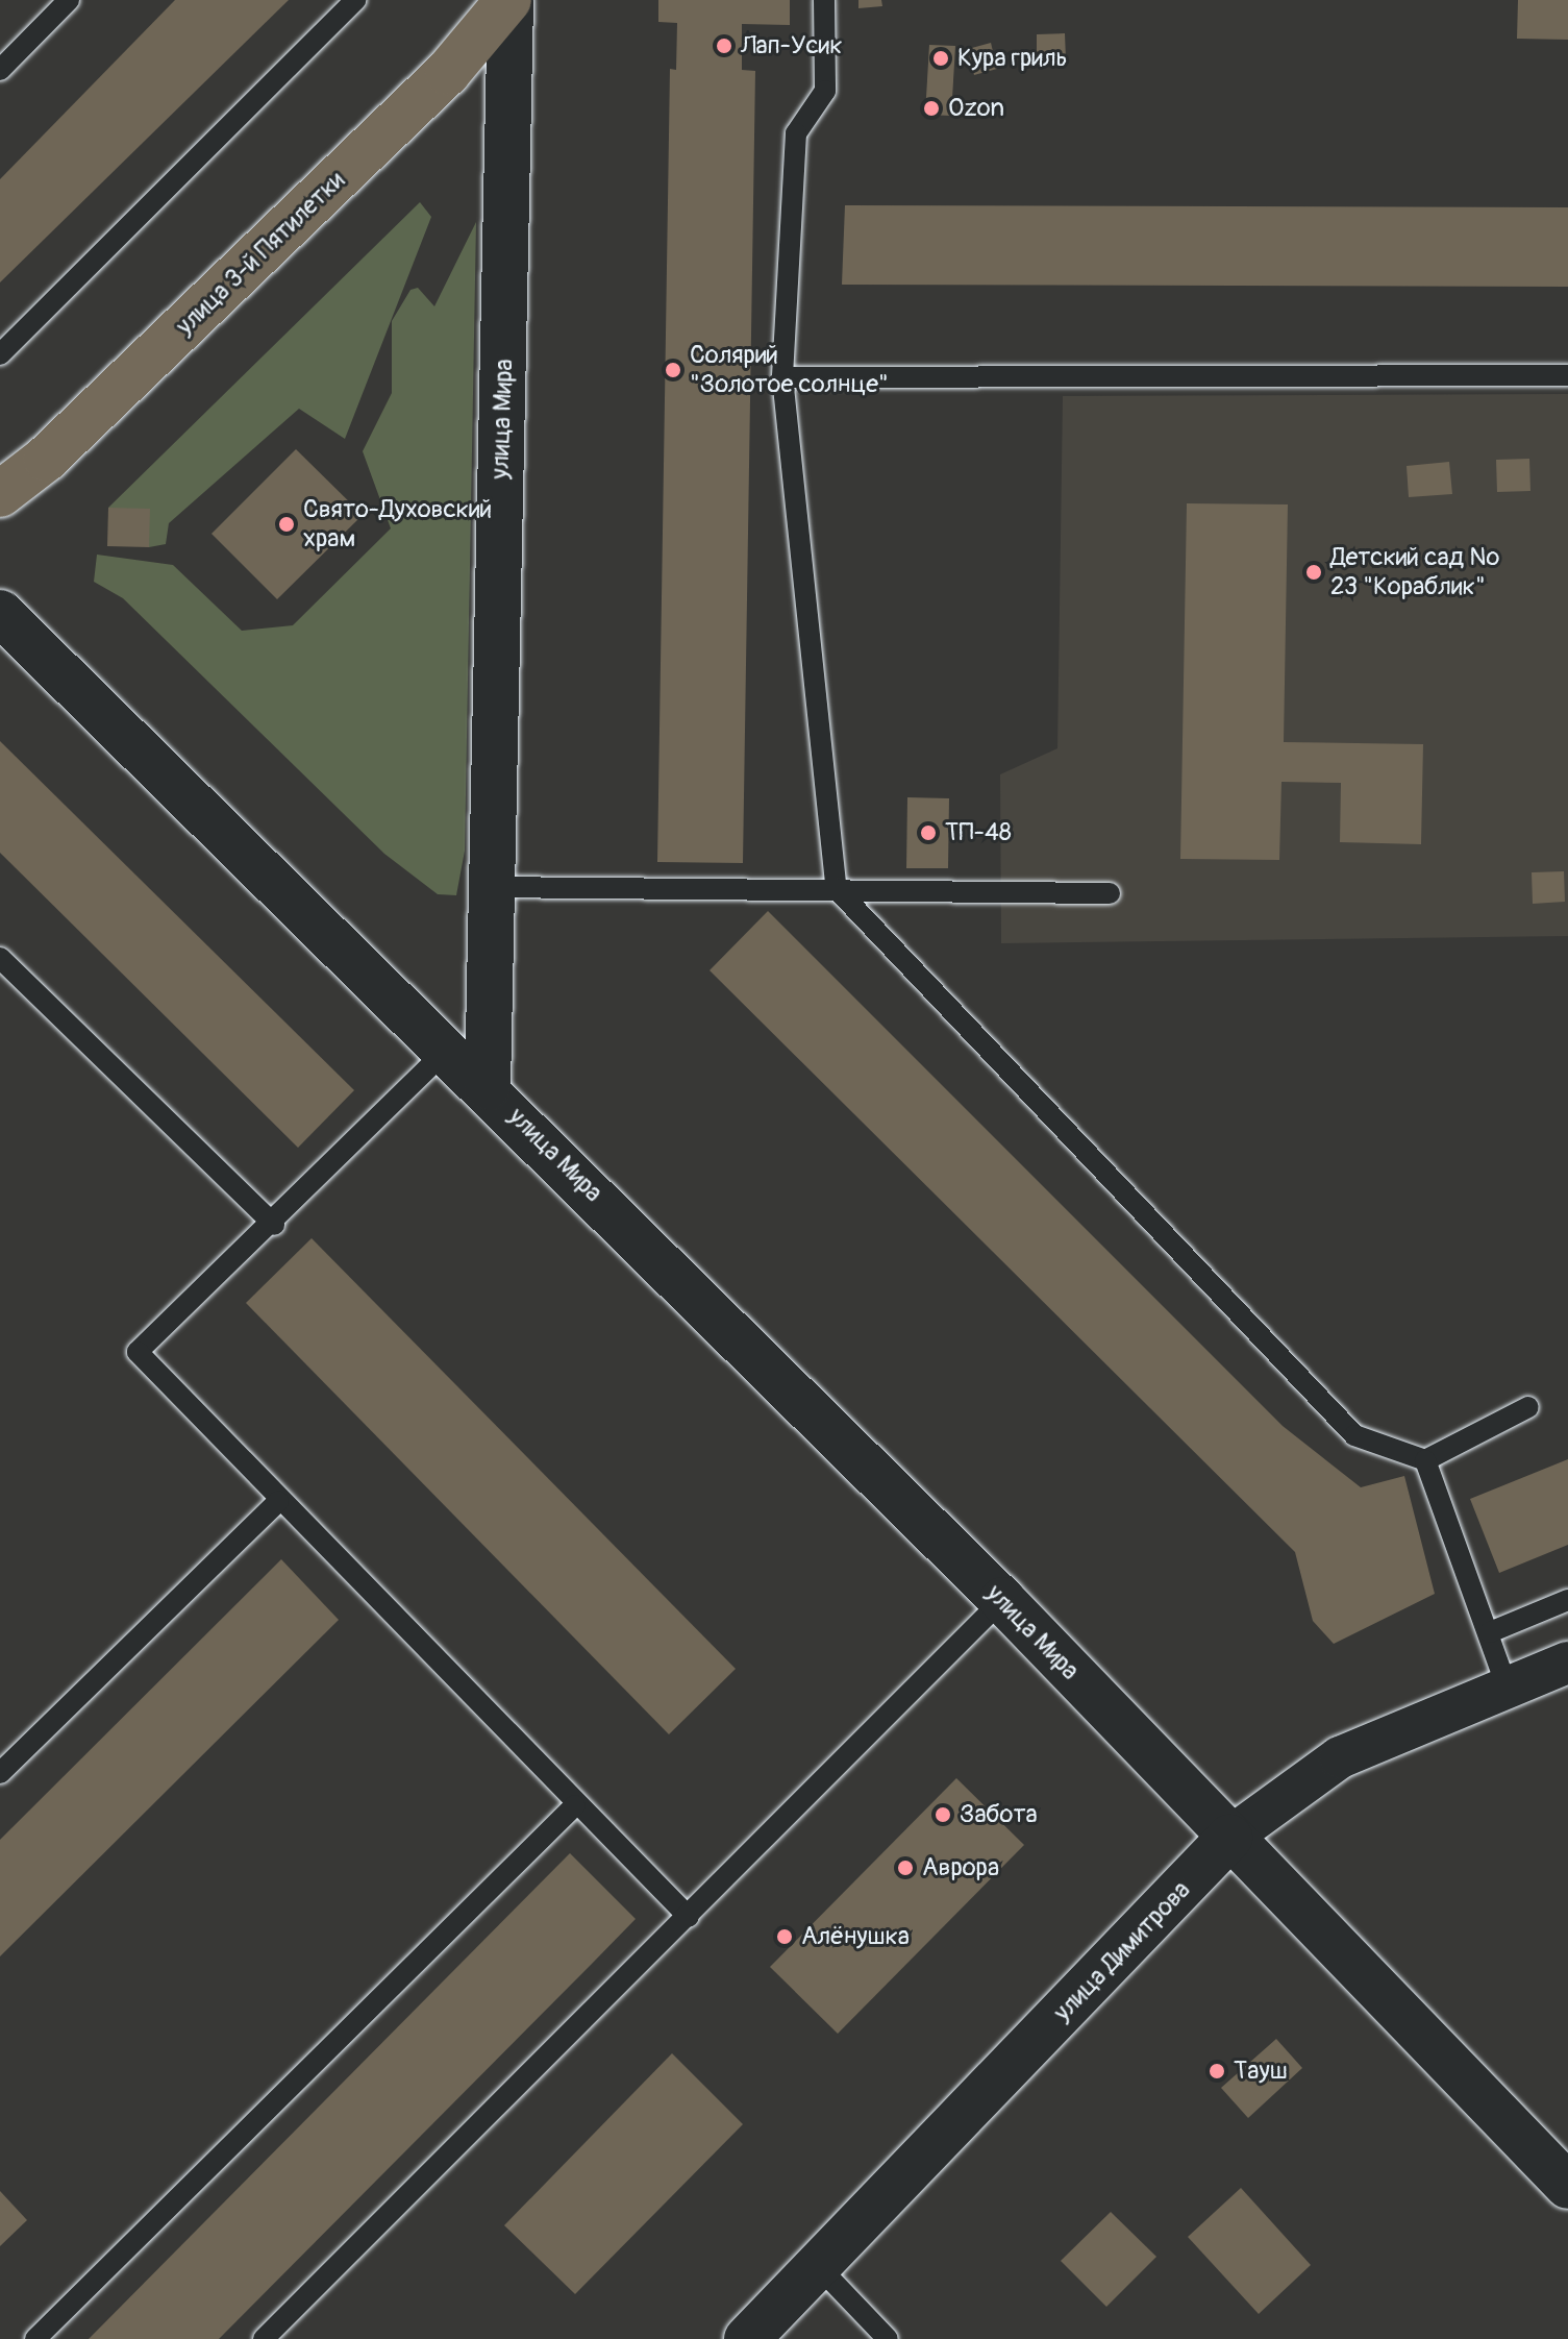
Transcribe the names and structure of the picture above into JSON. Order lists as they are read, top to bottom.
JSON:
{
  "streets": {
    "main road": ["улица 3-й Пятилетки", "улица Мира", "улица Димитрова"]
  },
  "crossings": [
    ["улица 3-й Пятилетки", "улица Мира"],
    ["улица Мира", "улица Димитрова"]
  ],
  "places": [
    "Лап-Усик",
    "Кура гриль",
    "Ozon",
    "Солярий \"Золотое солнце\"",
    "Свято-Духовский храм",
    "Детский сад № 23 \"Кораблик\"",
    "ТП-48",
    "Забота",
    "Аврора",
    "Алёнушка",
    "Тауш"
  ]
}
